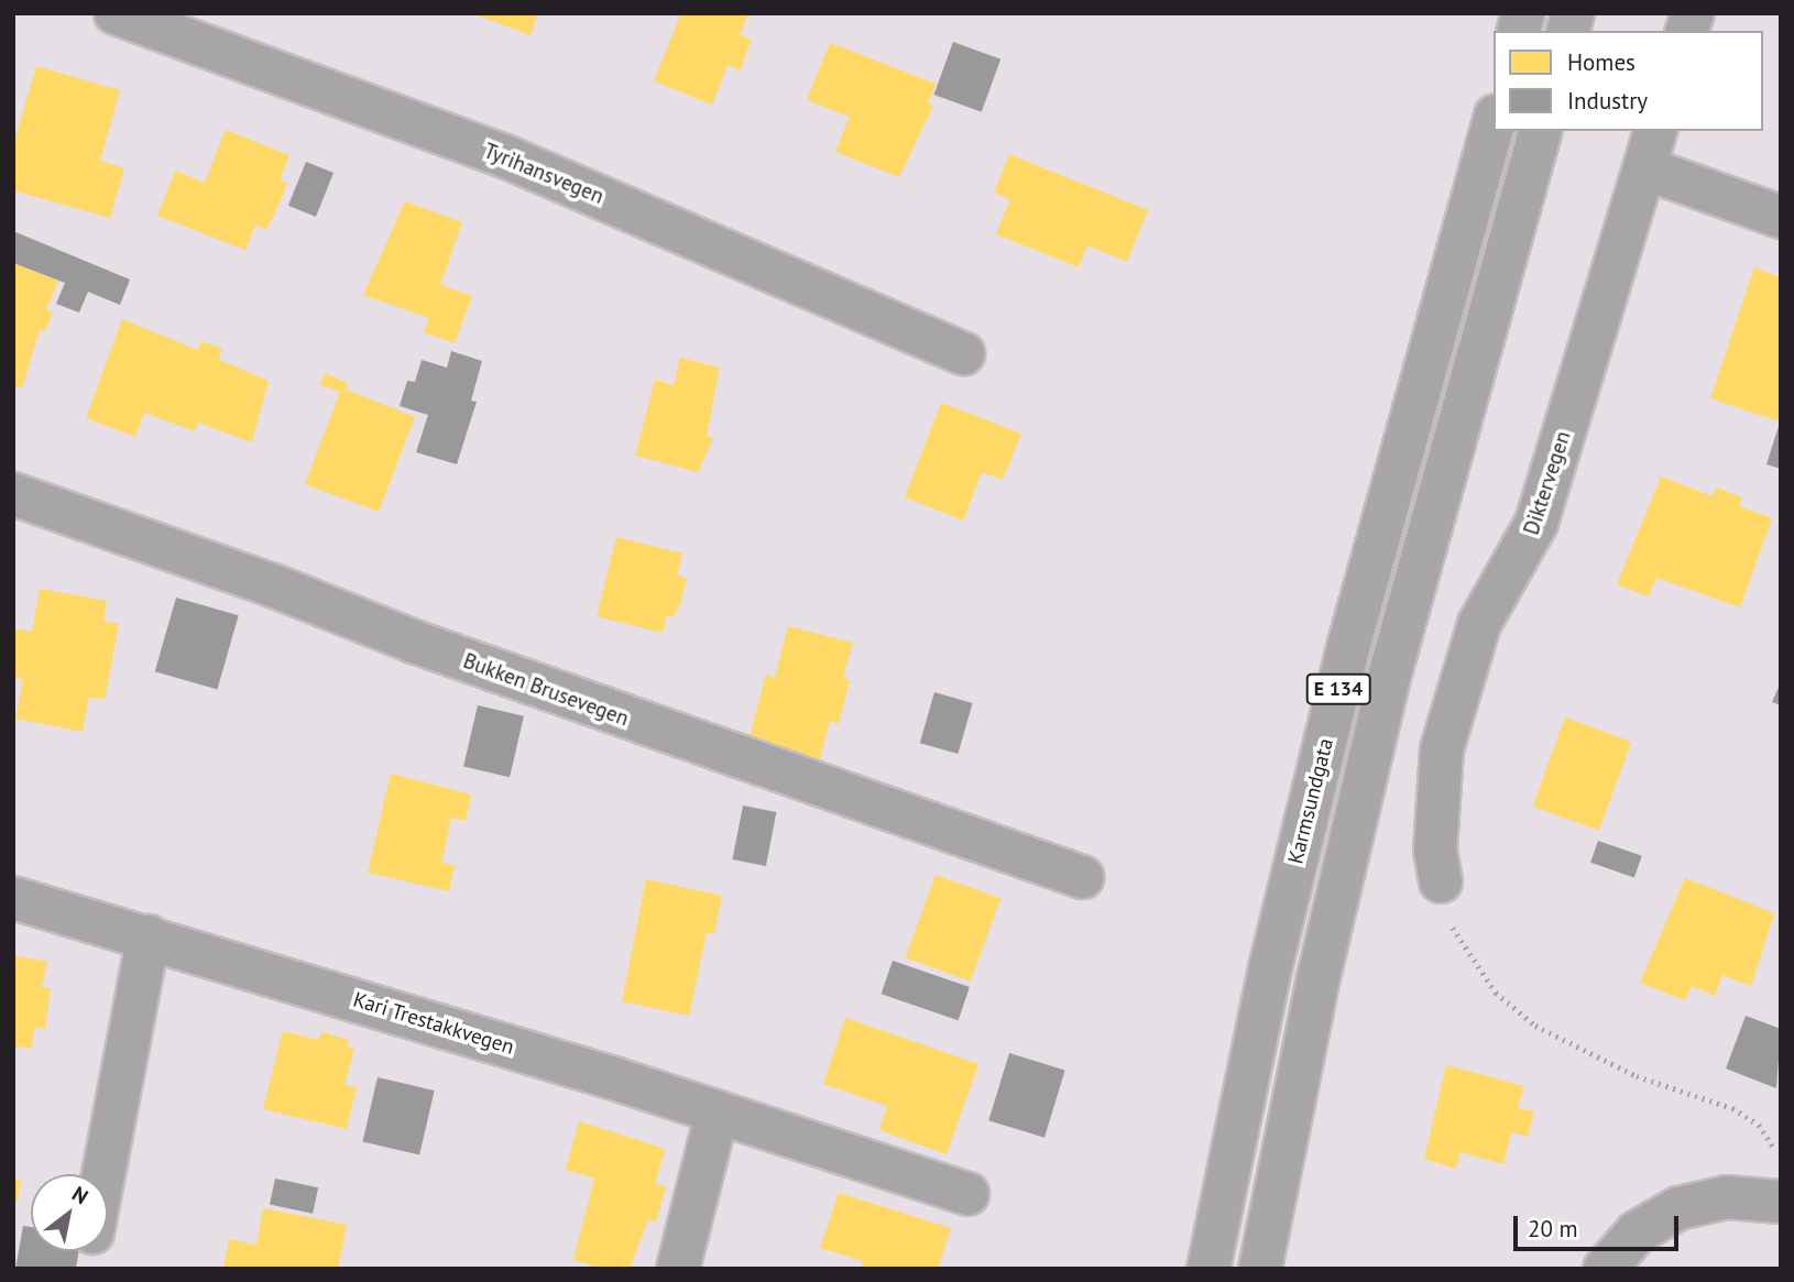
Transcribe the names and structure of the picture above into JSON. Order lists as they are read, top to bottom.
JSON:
{
  "streets": {
    "highway": ["E 134", "Karmsundgata"],
    "street": [
      "Tyrihansvegen",
      "Diktervegen",
      "Bukken Brusevegen",
      "Kari Trestakkvegen"
    ]
  },
  "legend": ["Homes", "Industry"],
  "scale_bar": "20 m",
  "north": "top right"
}
